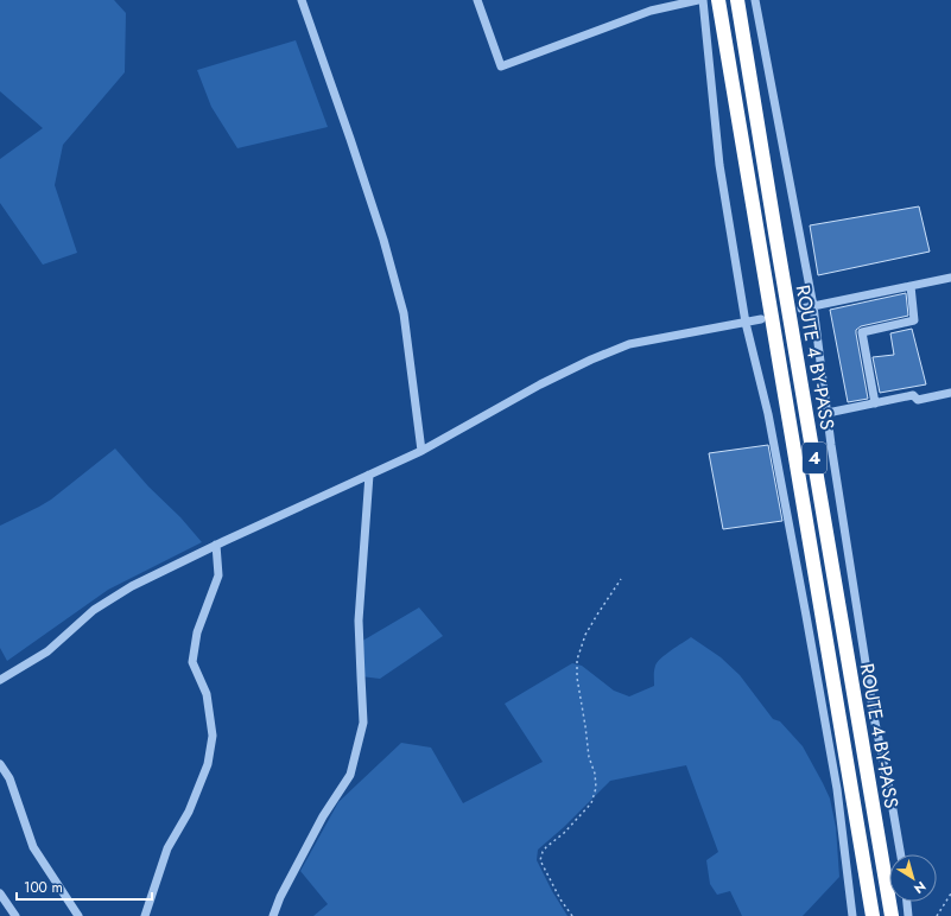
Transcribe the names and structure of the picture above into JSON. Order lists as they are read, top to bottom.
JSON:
{
  "streets": {
    "highway": ["ROUTE 4 BY-PASS", "4"]
  },
  "scale_bar": "100 m",
  "north": "bottom right"
}
